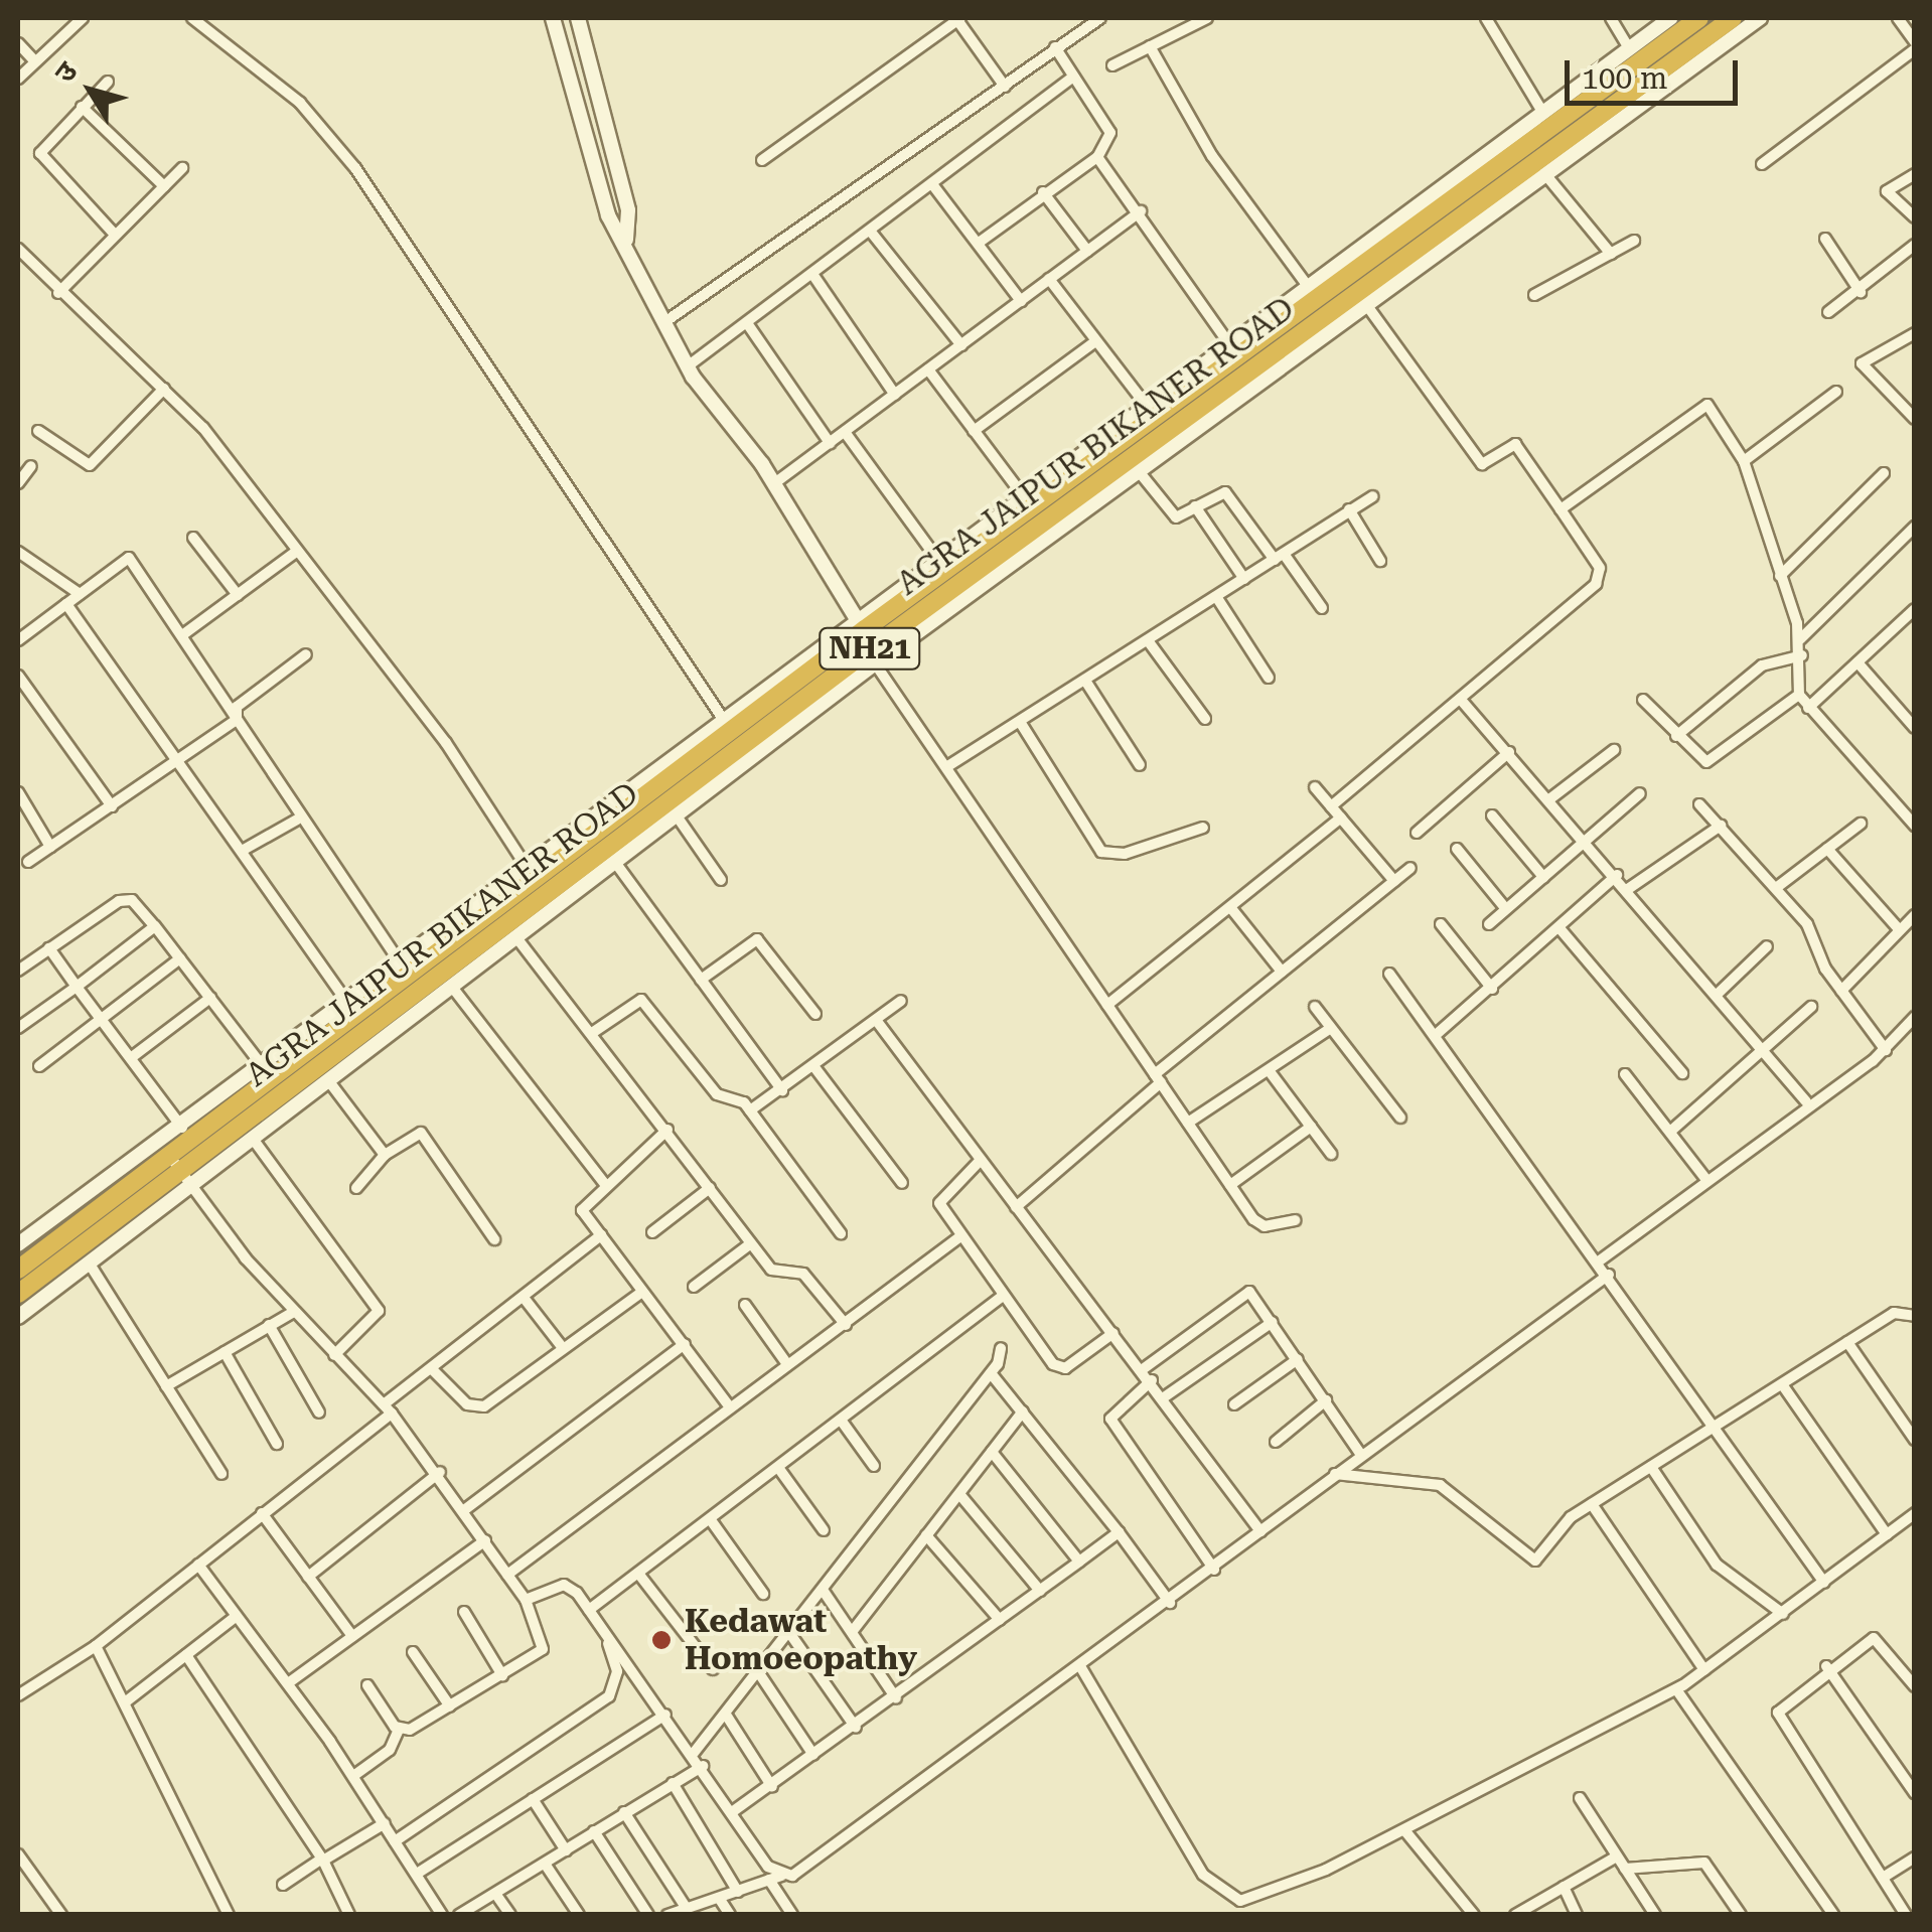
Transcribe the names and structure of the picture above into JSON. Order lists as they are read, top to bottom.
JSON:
{
  "streets": {
    "highway": ["AGRA JAIPUR BIKANER ROAD", "NH21"]
  },
  "places": ["Kedawat Homoeopathy"],
  "scale_bar": "100 m",
  "north": "top left"
}
